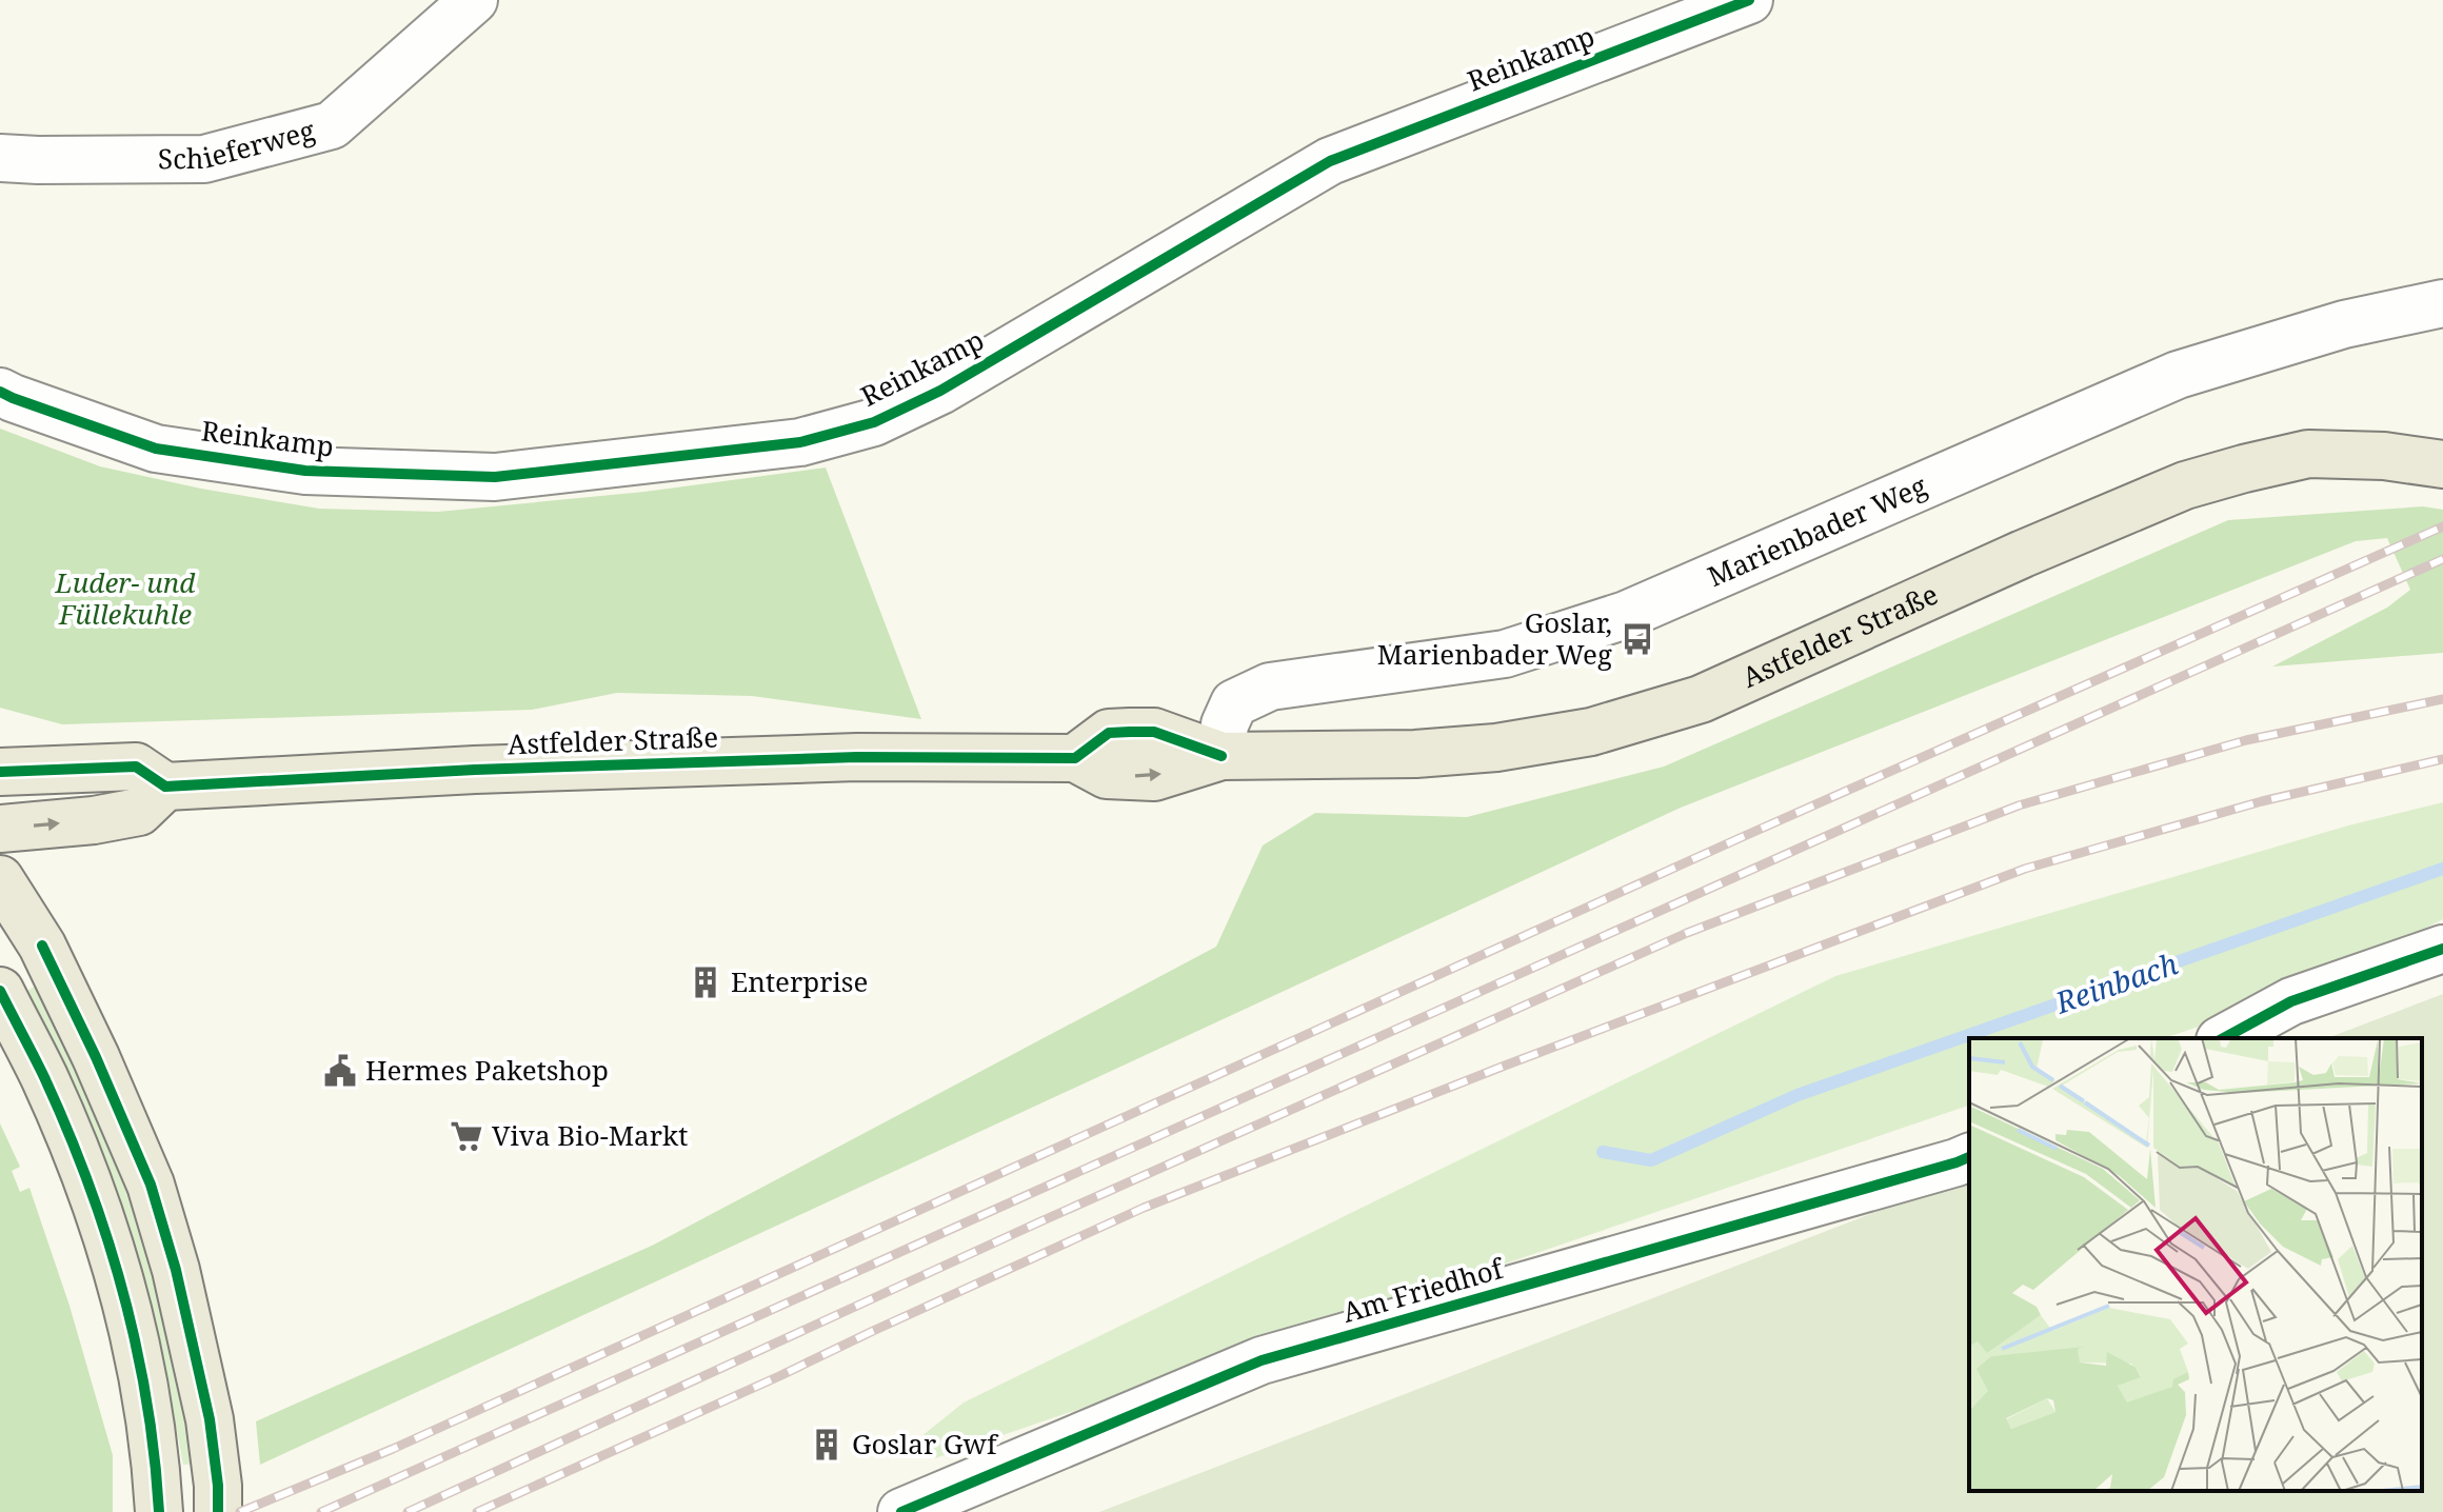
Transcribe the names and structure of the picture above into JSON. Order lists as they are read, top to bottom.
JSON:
{
  "streets": {
    "main road": ["Astfelder Straße"],
    "street": [
      "Reinkamp",
      "Schieferweg",
      "Marienbader Weg",
      "Am Friedhof"
    ]
  },
  "crossings": [
    ["Marienbader Weg", "Astfelder Straße"]
  ],
  "water": ["Reinbach"],
  "parks": ["Luder- und Füllekuhle"],
  "places": {
    "bus stop": ["Goslar, Marienbader Weg"],
    "building": ["Enterprise", "Goslar Gwf"],
    "public building": ["Hermes Paketshop"],
    "supermarket": ["Viva Bio-Markt"]
  }
}
